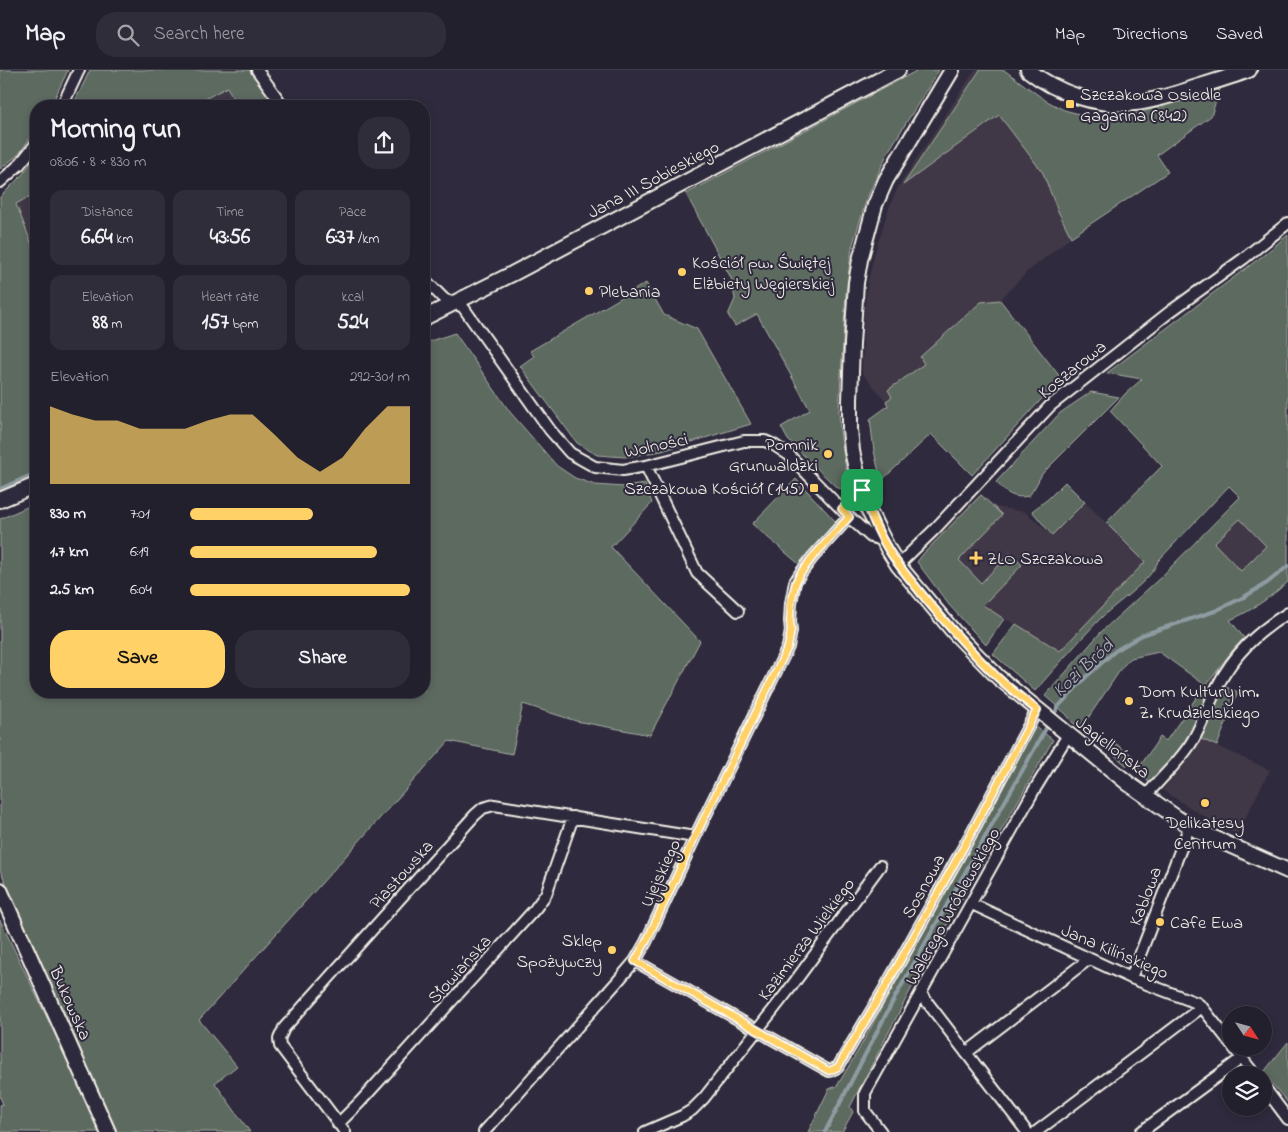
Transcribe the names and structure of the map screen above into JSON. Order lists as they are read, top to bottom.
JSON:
{
  "streets": {
    "street": [
      "Jana III Sobieskiego",
      "Koszarowa",
      "Wolności",
      "Jagiellońska",
      "Ujejskiego",
      "Piastowska",
      "Sosnowa",
      "Kablowa",
      "Walerego Wróblewskiego",
      "Kazimierza Wielkiego",
      "Jana Kilińskiego",
      "Słowiańska",
      "Bukowska"
    ]
  },
  "crossings": [
    ["Jana III Sobieskiego", "Wolności"],
    ["Koszarowa", "Jagiellońska"],
    ["Wolności", "Jagiellońska"],
    ["Wolności", "Ujejskiego"],
    ["Jagiellońska", "Ujejskiego"],
    ["Jagiellońska", "Sosnowa"],
    ["Jagiellońska", "Kablowa"],
    ["Jagiellońska", "Walerego Wróblewskiego"],
    ["Ujejskiego", "Piastowska"],
    ["Piastowska", "Słowiańska"],
    ["Sosnowa", "Kazimierza Wielkiego"],
    ["Kablowa", "Jana Kilińskiego"],
    ["Walerego Wróblewskiego", "Jana Kilińskiego"]
  ],
  "water": ["Kozi Bród"],
  "places": {
    "transit": ["Szczakowa Osiedle Gagarina (842)", "Szczakowa Kościół (145)"],
    "other": [
      "Kościół pw. Świętej Elżbiety Węgierskiej",
      "Plebania",
      "Pomnik Grunwaldzki",
      "Dom Kultury im. Z. Krudzielskiego",
      "Delikatesy Centrum",
      "Cafe Ewa",
      "Sklep Spożywczy"
    ],
    "health": ["ZLO Szczakowa"]
  },
  "north": "bottom right",
  "page": {
    "header": "Map",
    "search": "Search here",
    "nav": ["Map", "Directions", "Saved"],
    "heading": ["Morning run", "08:06 · 8 × 830 m"],
    "stats": [
      ["Distance", "6.64 km"],
      ["Time", "43:56"],
      ["Pace", "6:37 /km"],
      ["Elevation", "88 m"],
      ["Heart rate", "157 bpm"],
      ["kcal", "524"]
    ],
    "chart": ["Elevation", "292–301 m"],
    "list": [
      {
        "name": "830 m",
        "note": "7:01"
      },
      {
        "name": "1.7 km",
        "note": "6:19"
      },
      {
        "name": "2.5 km",
        "note": "6:04"
      }
    ],
    "buttons": ["Save", "Share"]
  }
}
